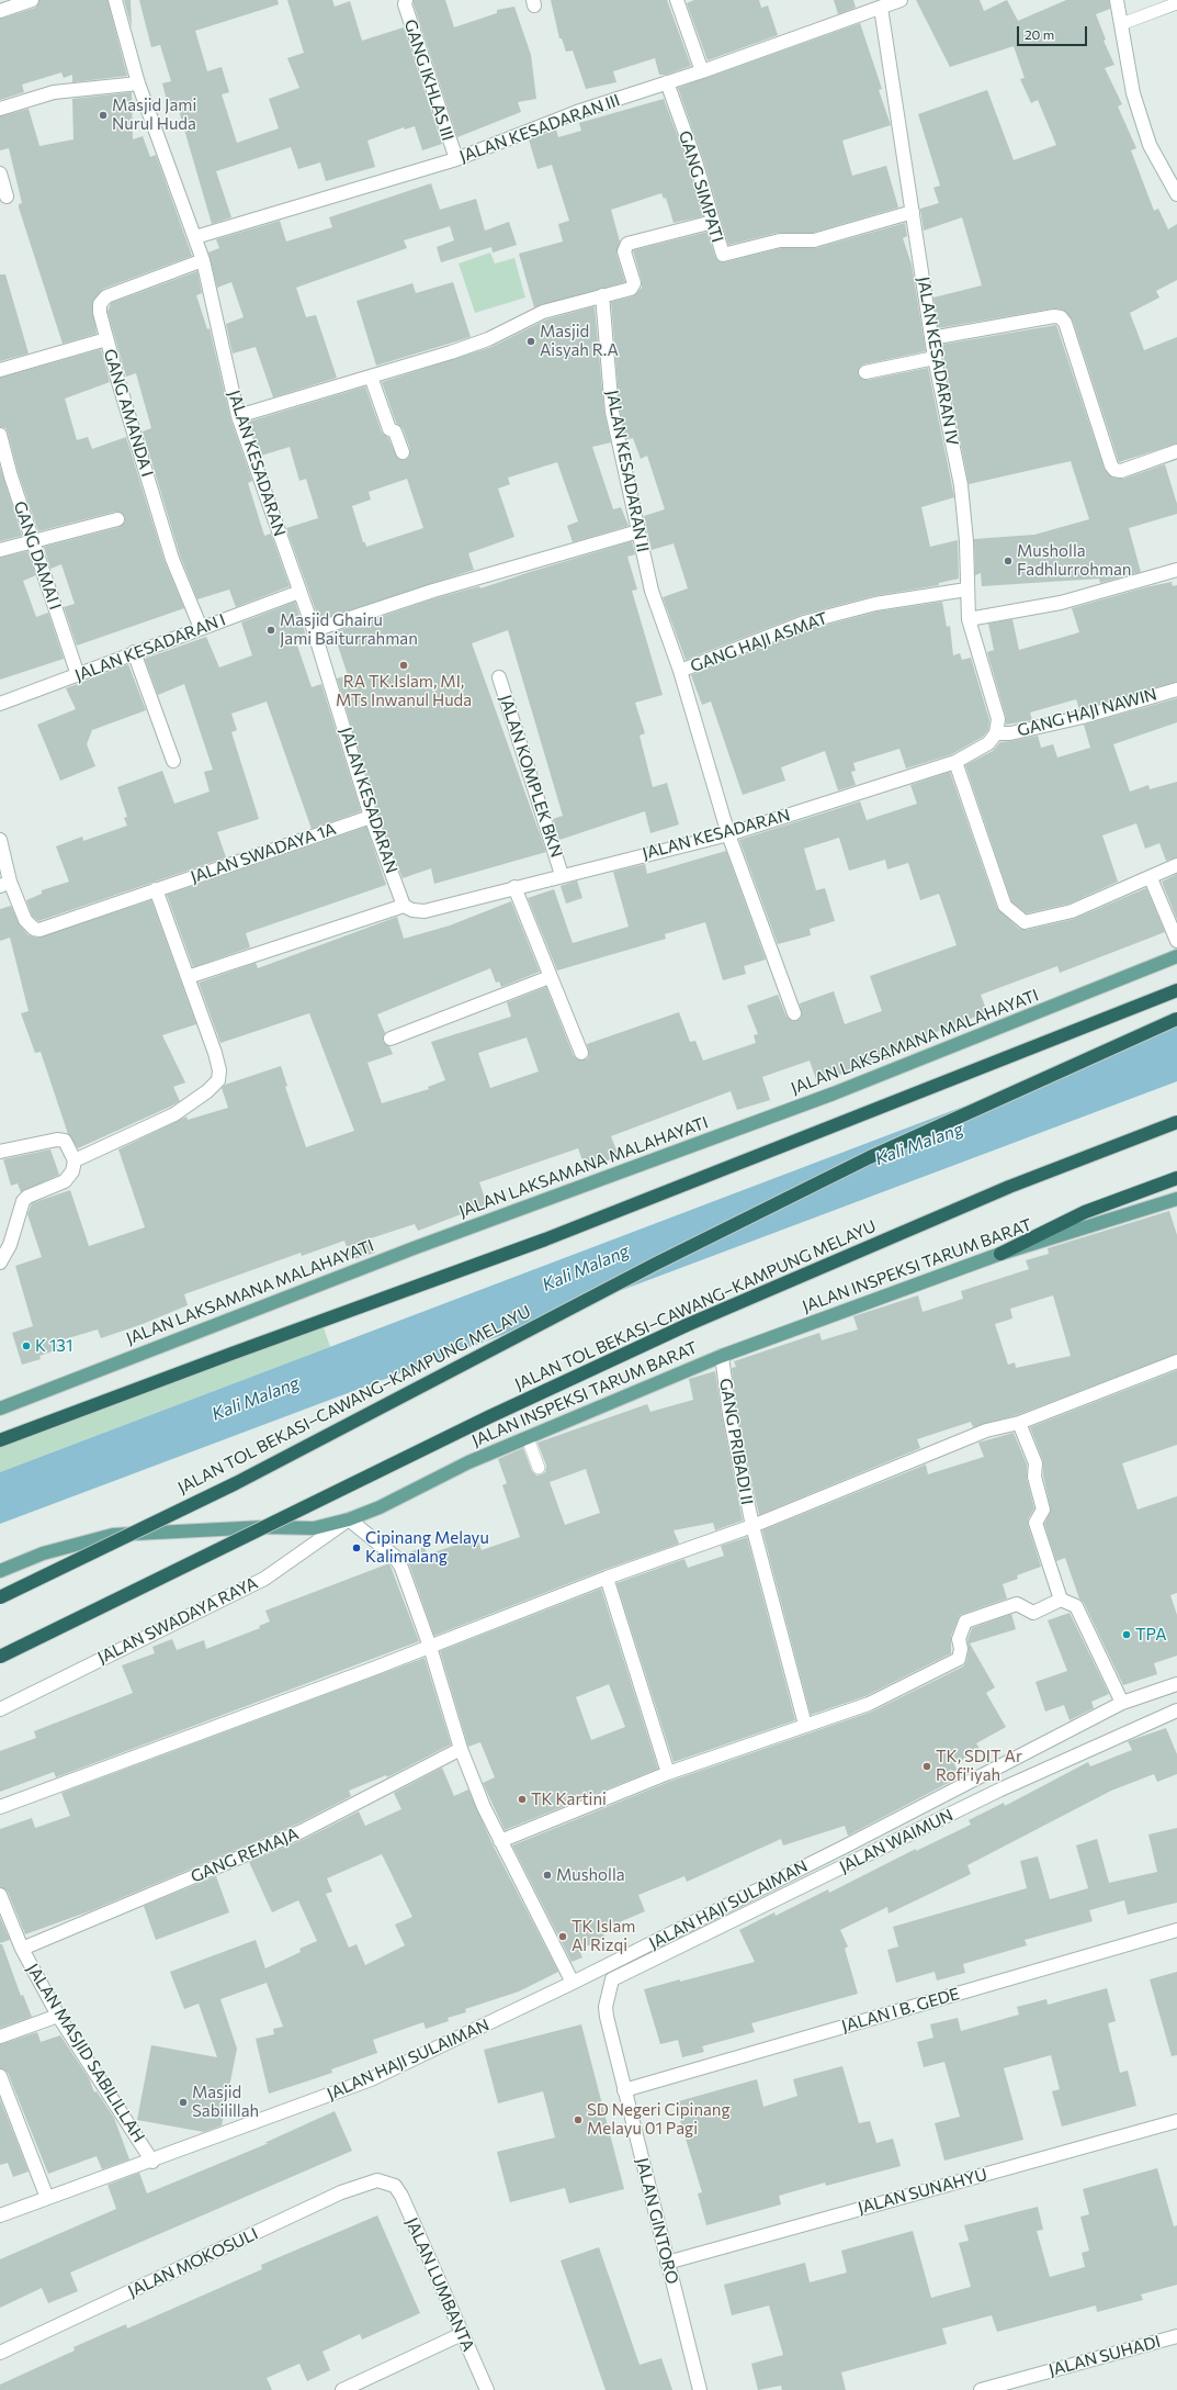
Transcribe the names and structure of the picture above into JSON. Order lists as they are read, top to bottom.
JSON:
{
  "streets": {
    "highway": ["JALAN TOL BEKASI–CAWANG–KAMPUNG MELAYU"],
    "main road": ["JALAN LAKSAMANA MALAHAYATI", "JALAN INSPEKSI TARUM BARAT"],
    "street": [
      "GANG IKHLAS III",
      "JALAN KESADARAN III",
      "GANG SIMPATI",
      "JALAN KESADARAN IV",
      "GANG AMANDA I",
      "JALAN KESADARAN",
      "JALAN KESADARAN II",
      "GANG DAMAI I",
      "GANG HAJI ASMAT",
      "JALAN KESADARAN I",
      "GANG HAJI NAWIN",
      "JALAN KOMPLEK BKN",
      "JALAN SWADAYA 1A",
      "GANG PRIBADI II",
      "JALAN SWADAYA RAYA",
      "JALAN WAIMUN",
      "GANG REMAJA",
      "JALAN HAJI SULAIMAN",
      "JALAN I B. GEDE",
      "JALAN MASJID SABILILLAH",
      "JALAN SUNAHYU",
      "JALAN GINTORO",
      "JALAN MOKOSULI",
      "JALAN LUMBANTA",
      "JALAN SUHADI"
    ]
  },
  "crossings": [
    ["GANG IKHLAS III", "JALAN KESADARAN III"],
    ["JALAN KESADARAN III", "GANG SIMPATI"],
    ["JALAN KESADARAN III", "JALAN KESADARAN IV"],
    ["JALAN KESADARAN III", "JALAN KESADARAN"],
    ["GANG SIMPATI", "JALAN KESADARAN IV"],
    ["JALAN KESADARAN IV", "JALAN KESADARAN"],
    ["JALAN KESADARAN IV", "GANG HAJI ASMAT"],
    ["JALAN KESADARAN IV", "GANG HAJI NAWIN"],
    ["GANG AMANDA I", "JALAN KESADARAN"],
    ["GANG AMANDA I", "JALAN KESADARAN I"],
    ["JALAN KESADARAN", "JALAN KESADARAN II"],
    ["JALAN KESADARAN", "JALAN KESADARAN I"],
    ["JALAN KESADARAN", "GANG HAJI NAWIN"],
    ["JALAN KESADARAN", "JALAN KOMPLEK BKN"],
    ["JALAN KESADARAN", "JALAN SWADAYA 1A"],
    ["JALAN KESADARAN II", "GANG HAJI ASMAT"],
    ["GANG DAMAI I", "JALAN KESADARAN I"],
    ["JALAN INSPEKSI TARUM BARAT", "GANG PRIBADI II"],
    ["JALAN INSPEKSI TARUM BARAT", "JALAN SWADAYA RAYA"],
    ["JALAN WAIMUN", "JALAN GINTORO"],
    ["GANG REMAJA", "JALAN MASJID SABILILLAH"],
    ["JALAN HAJI SULAIMAN", "JALAN MASJID SABILILLAH"],
    ["JALAN I B. GEDE", "JALAN GINTORO"],
    ["JALAN SUNAHYU", "JALAN GINTORO"],
    ["JALAN MOKOSULI", "JALAN LUMBANTA"]
  ],
  "water": ["Kali Malang"],
  "places": [
    "Masjid Jami Nurul Huda",
    "Masjid Aisyah R.A",
    "Musholla Fadhlurrohman",
    "Masjid Ghairu Jami Baiturrahman",
    "RA TK.Islam, MI, MTs Inwanul Huda",
    "K 131",
    "Cipinang Melayu Kalimalang",
    "TPA",
    "TK, SDIT Ar Rofi'iyah",
    "TK Kartini",
    "Musholla",
    "TK Islam Al Rizqi",
    "Masjid Sabilillah",
    "SD Negeri Cipinang Melayu 01 Pagi"
  ],
  "scale_bar": "20 m"
}
